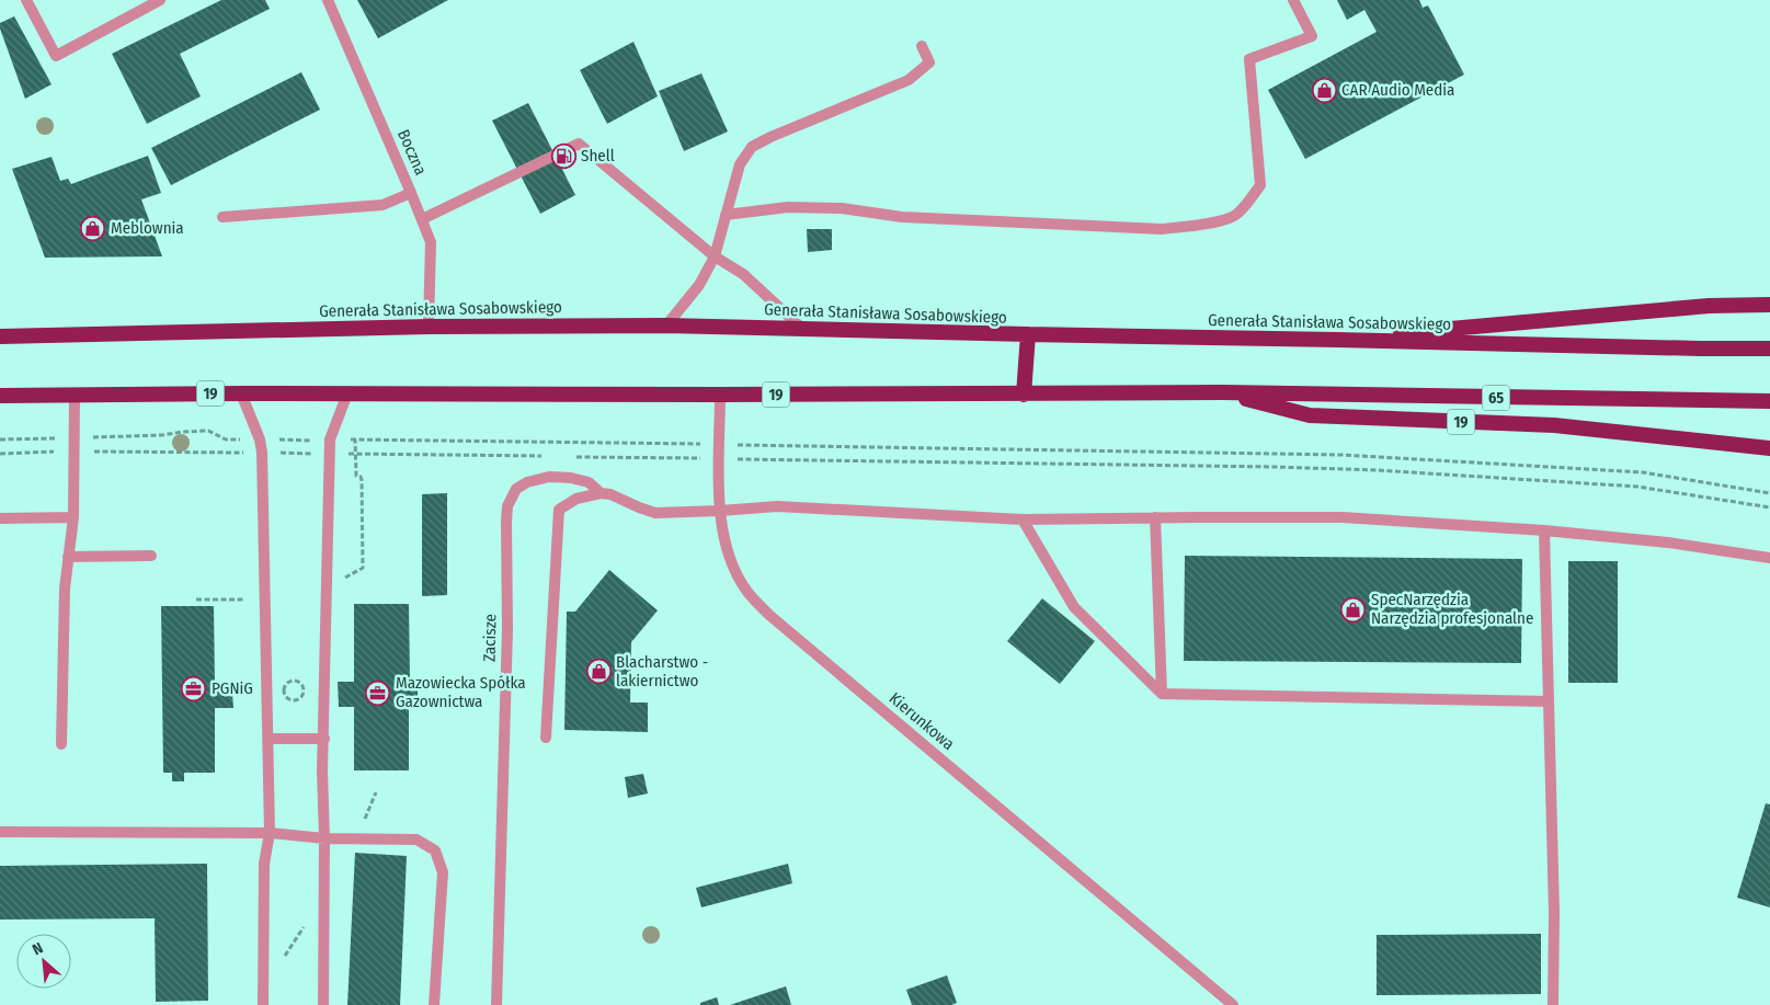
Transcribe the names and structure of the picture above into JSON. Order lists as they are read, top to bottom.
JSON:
{
  "streets": {
    "highway": ["Generała Stanisława Sosabowskiego", "19", "65"],
    "street": ["Boczna", "Zacisze", "Kierunkowa"]
  },
  "crossings": [
    ["Boczna", "Generała Stanisława Sosabowskiego"],
    ["19", "65"],
    ["19", "Kierunkowa"],
    ["Zacisze", "Kierunkowa"]
  ],
  "places": {
    "shop": [
      "CAR Audio Media",
      "Meblownia",
      "SpecNarzędzia Narzędzia profesjonalne",
      "Blacharstwo - lakiernictwo"
    ],
    "fuel station": ["Shell"],
    "office": ["PGNiG", "Mazowiecka Spółka Gazownictwa"]
  },
  "north": "top left"
}
